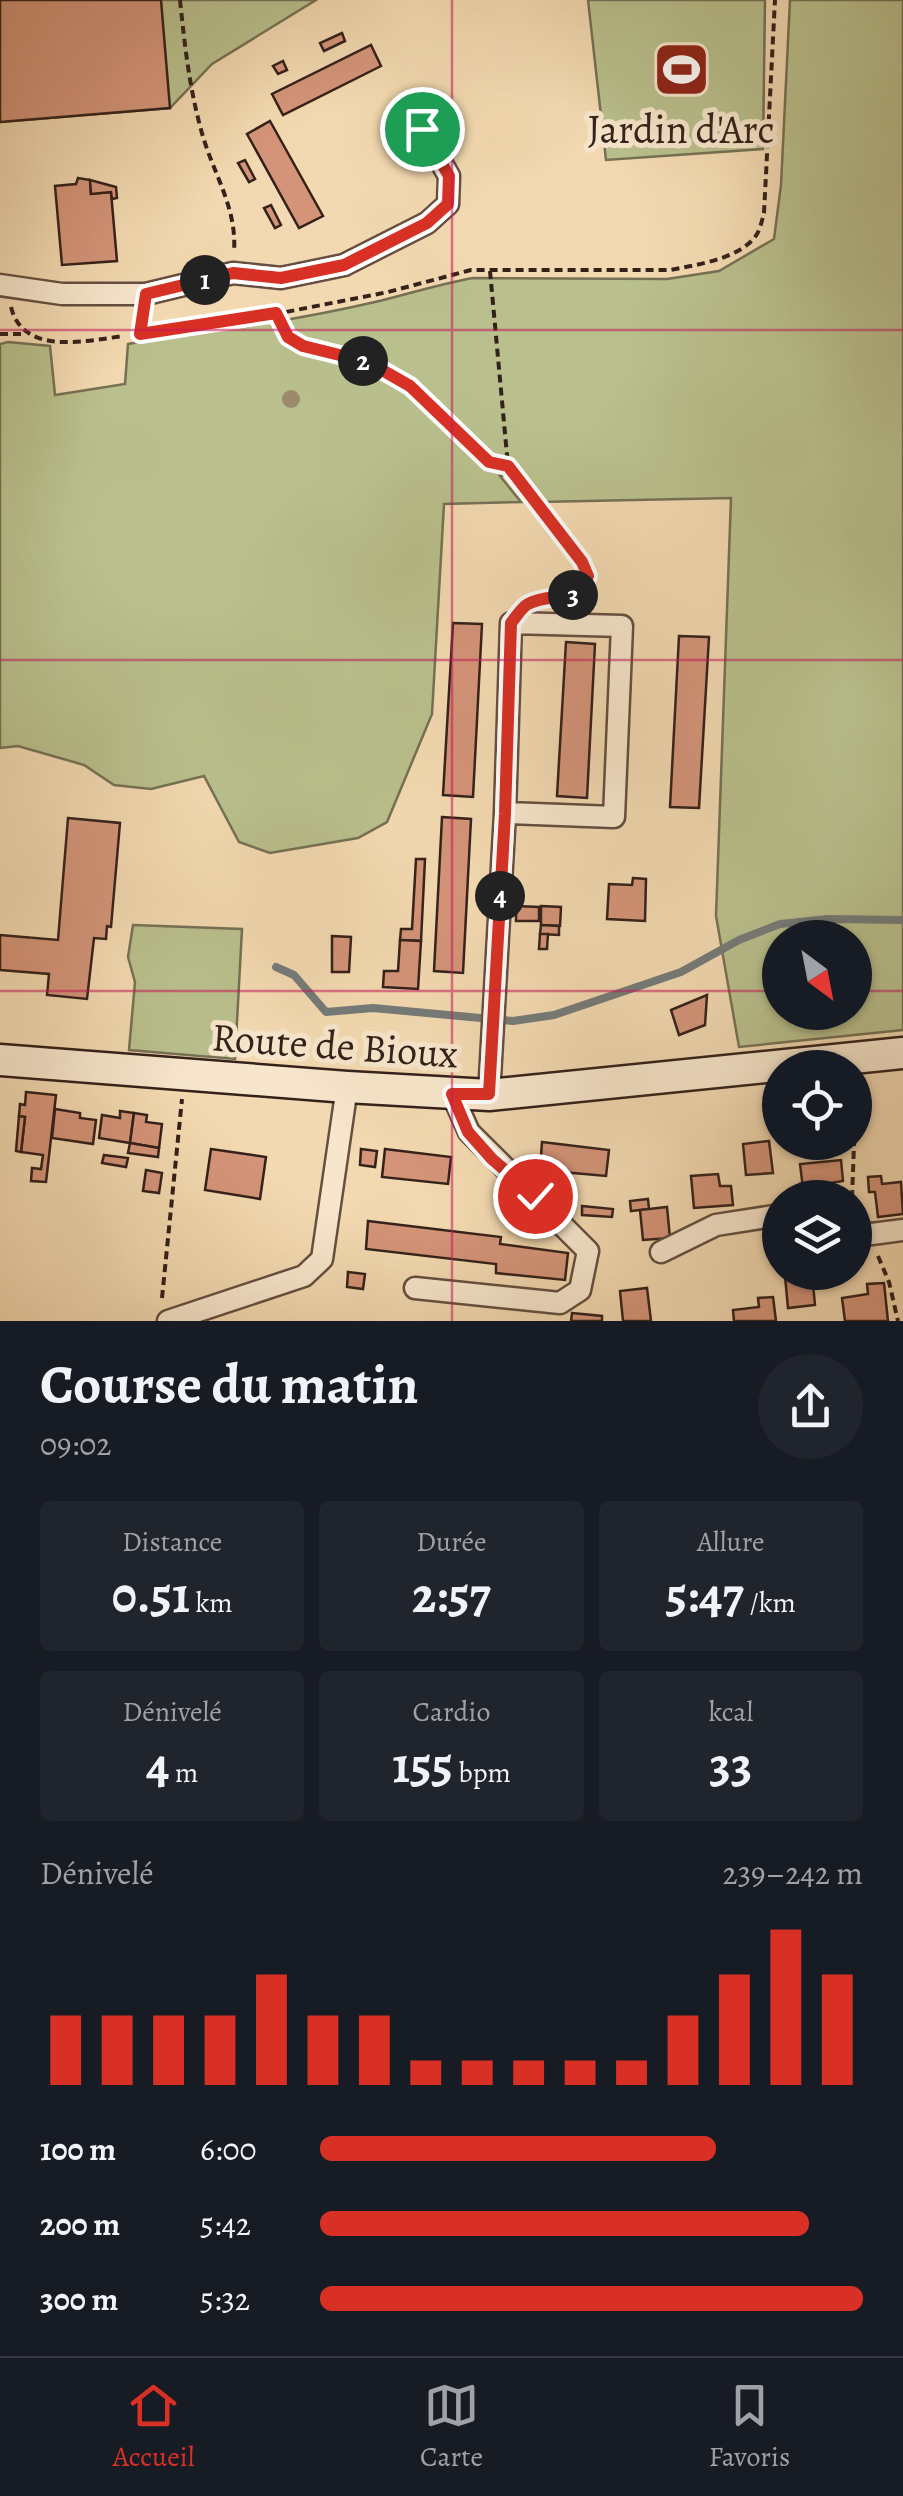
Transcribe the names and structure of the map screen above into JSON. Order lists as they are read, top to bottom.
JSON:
{
  "streets": {
    "main road": ["Route de Bioux"]
  },
  "places": {
    "sports": ["Jardin d'Arc"]
  },
  "north": "bottom right",
  "page": {
    "pins": [
      "1",
      "2",
      "3",
      "4"
    ],
    "heading": ["Course du matin", "09:02"],
    "stats": [
      ["Distance", "0.51 km"],
      ["Durée", "2:57"],
      ["Allure", "5:47 /km"],
      ["Dénivelé", "4 m"],
      ["Cardio", "155 bpm"],
      ["kcal", "33"]
    ],
    "chart": ["Dénivelé", "239–242 m"],
    "list": [
      {
        "name": "100 m",
        "note": "6:00"
      },
      {
        "name": "200 m",
        "note": "5:42"
      },
      {
        "name": "300 m",
        "note": "5:32"
      }
    ],
    "tabs": ["Accueil", "Carte", "Favoris"]
  }
}
